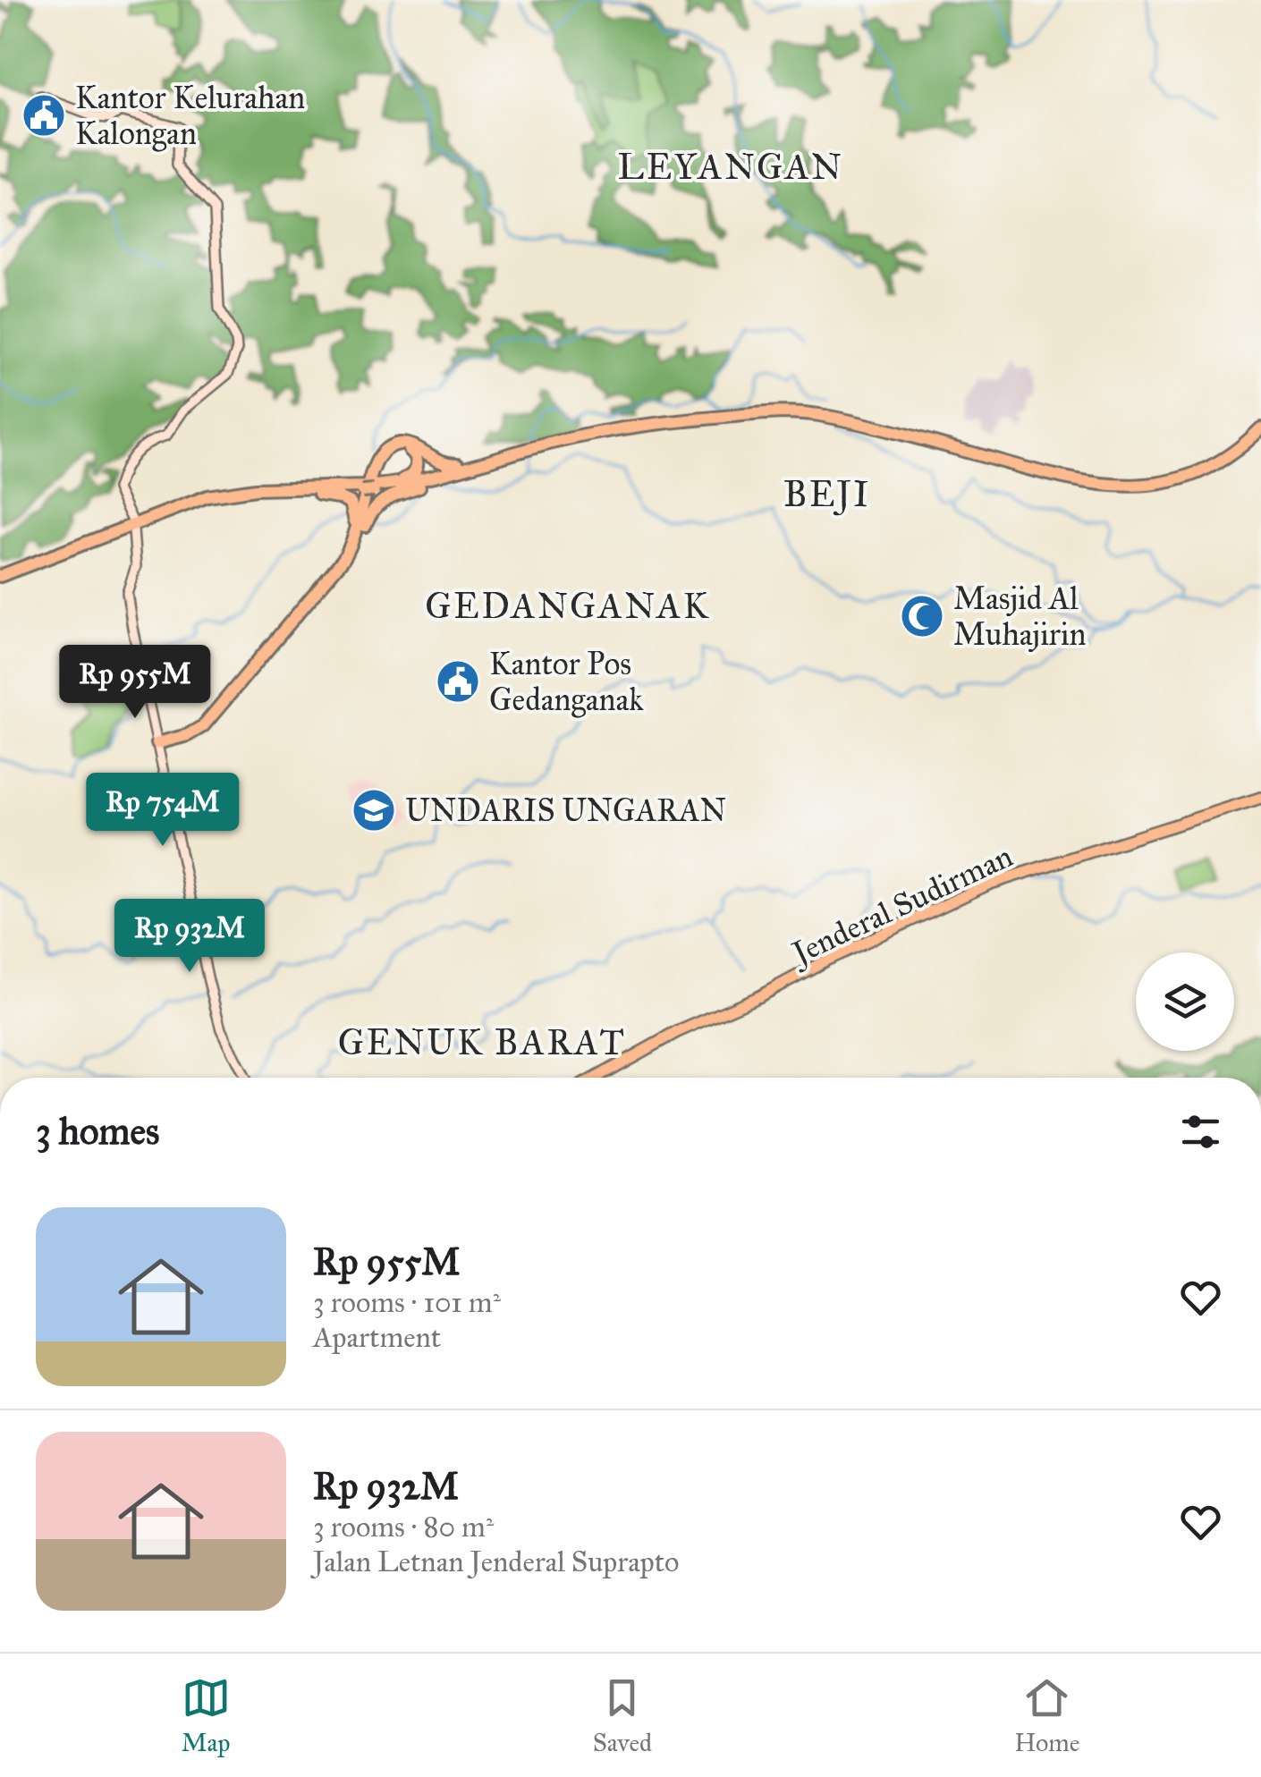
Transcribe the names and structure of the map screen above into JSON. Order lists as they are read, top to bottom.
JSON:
{
  "streets": {
    "highway": ["Jenderal Sudirman"]
  },
  "districts": [
    "LEYANGAN",
    "BEJI",
    "GEDANGANAK",
    "GENUK BARAT"
  ],
  "places": {
    "public building": ["Kantor Kelurahan Kalongan", "Kantor Pos Gedanganak"],
    "mosque": ["Masjid Al Muhajirin"],
    "school or university": ["UNDARIS UNGARAN"]
  },
  "page": {
    "price": ["Rp 955M", "Rp 754M", "Rp 932M"],
    "heading": "3 homes",
    "list": [
      {
        "name": "Rp 955M",
        "note": "3 rooms · 101 m² · Apartment"
      },
      {
        "name": "Rp 932M",
        "note": "3 rooms · 80 m² · Jalan Letnan Jenderal Suprapto"
      }
    ],
    "tabs": ["Map", "Saved", "Home"]
  }
}
